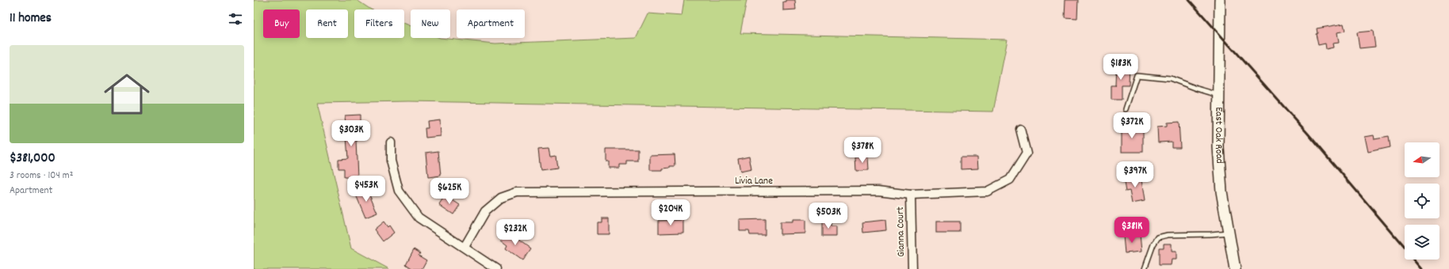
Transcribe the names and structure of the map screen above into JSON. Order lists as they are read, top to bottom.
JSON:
{
  "streets": {
    "street": ["East Oak Road", "Livia Lane", "Gianna Court"]
  },
  "crossings": [
    ["Livia Lane", "Gianna Court"]
  ],
  "north": "left",
  "page": {
    "heading": "11 homes",
    "chip": [
      "Buy",
      "Rent",
      "Filters",
      "New",
      "Apartment"
    ],
    "list": [
      {
        "name": "$381,000",
        "note": "3 rooms · 104 m² · Apartment"
      }
    ],
    "price": [
      "$183K",
      "$372K",
      "$303K",
      "$378K",
      "$397K",
      "$453K",
      "$625K",
      "$204K",
      "$503K",
      "$381K",
      "$232K"
    ]
  }
}
